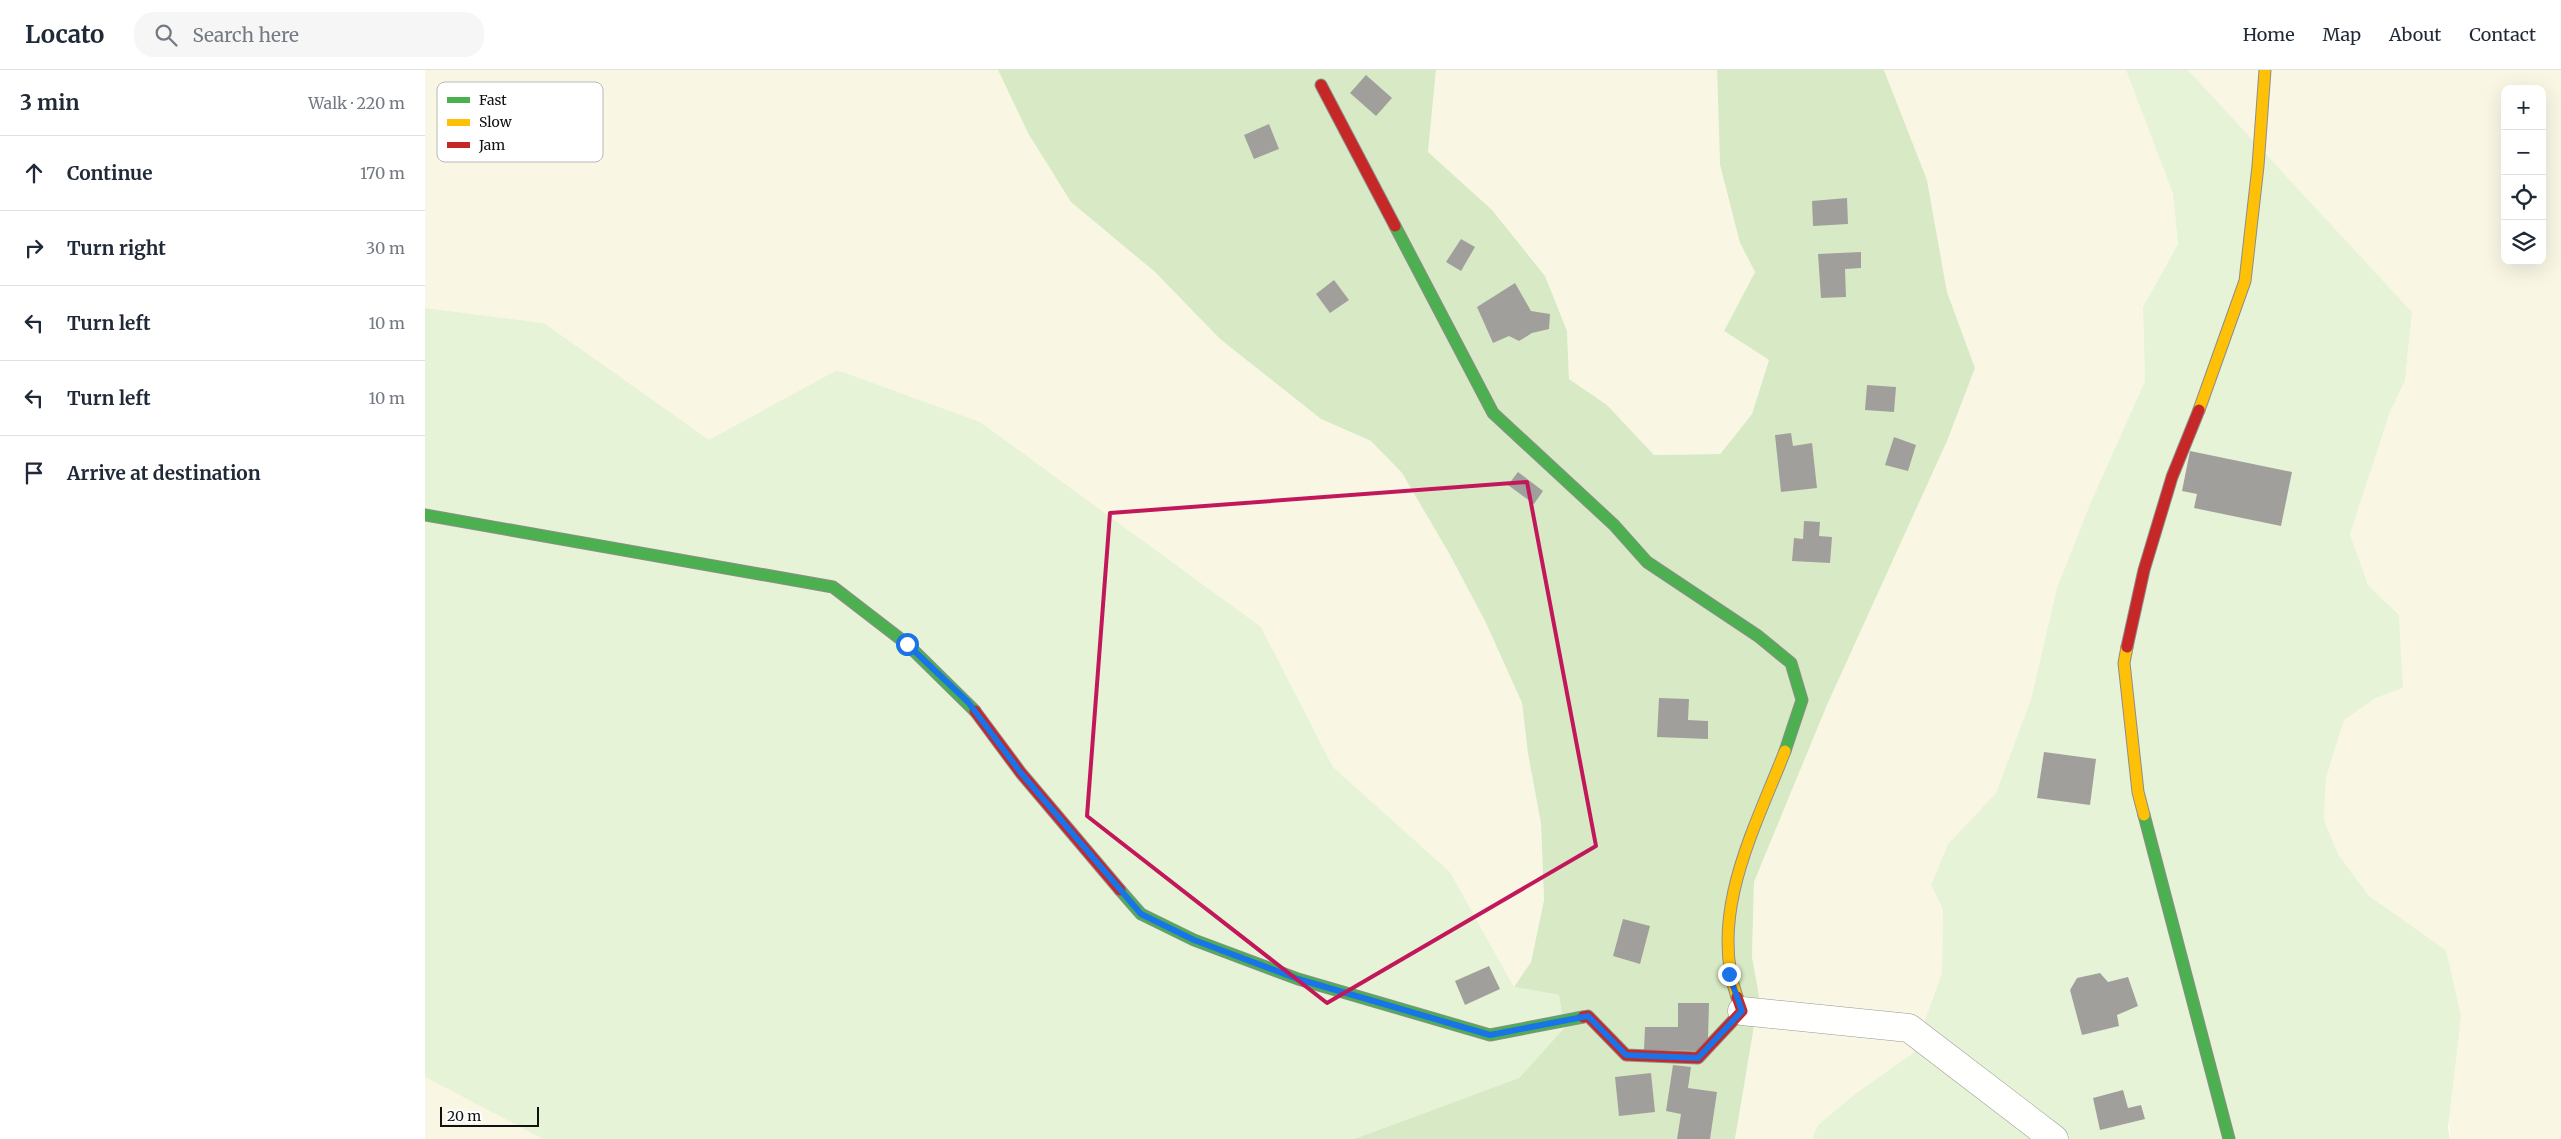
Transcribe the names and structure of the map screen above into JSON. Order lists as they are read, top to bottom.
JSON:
{
  "legend": ["Fast", "Slow", "Jam"],
  "scale_bar": "20 m",
  "page": {
    "header": "Locato",
    "search": "Search here",
    "nav": [
      "Home",
      "Map",
      "About",
      "Contact"
    ],
    "heading": ["3 min", "Walk · 220 m"],
    "map_buttons": ["+", "−"],
    "list": [
      ["Continue", "170 m"],
      ["Turn right", "30 m"],
      ["Turn left", "10 m"],
      ["Turn left", "10 m"],
      "Arrive at destination"
    ],
    "scale": "20 m"
  }
}
